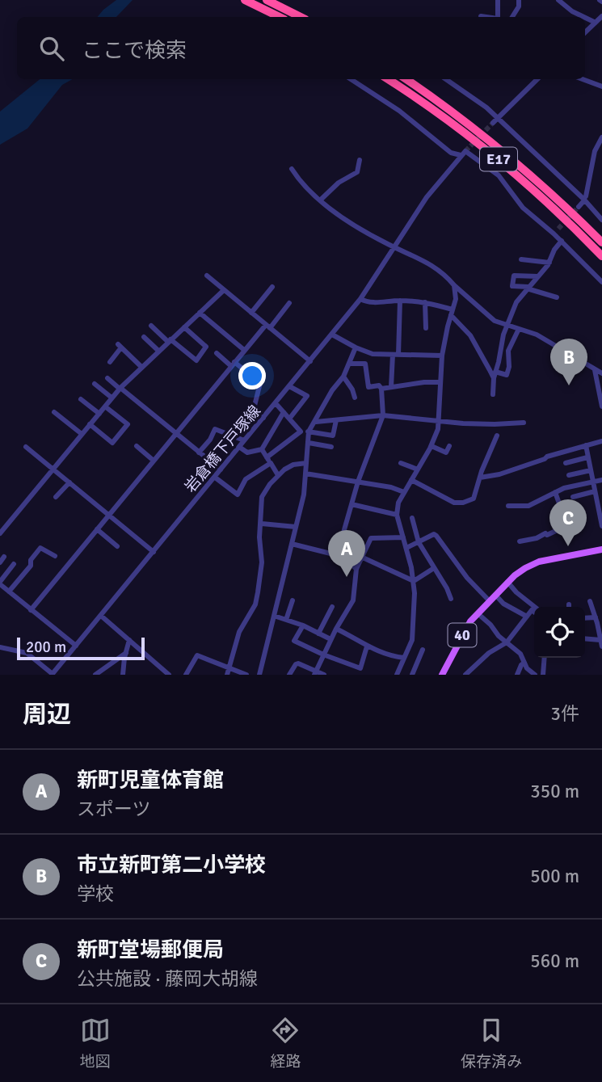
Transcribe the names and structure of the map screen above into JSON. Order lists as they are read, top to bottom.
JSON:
{
  "streets": {
    "highway": ["E17"],
    "main road": ["40"],
    "street": ["岩倉橋下戸塚線"]
  },
  "scale_bar": "200 m",
  "page": {
    "search": "ここで検索",
    "pins": ["B", "C", "A"],
    "scale": "200 m",
    "heading": ["周辺", "3件"],
    "list": [
      {
        "mark": "A",
        "name": "新町児童体育館",
        "note": "スポーツ",
        "value": "350 m"
      },
      {
        "mark": "B",
        "name": "市立新町第二小学校",
        "note": "学校",
        "value": "500 m"
      },
      {
        "mark": "C",
        "name": "新町堂場郵便局",
        "note": "公共施設 · 藤岡大胡線",
        "value": "560 m"
      }
    ],
    "nav": ["地図", "経路", "保存済み"]
  }
}
